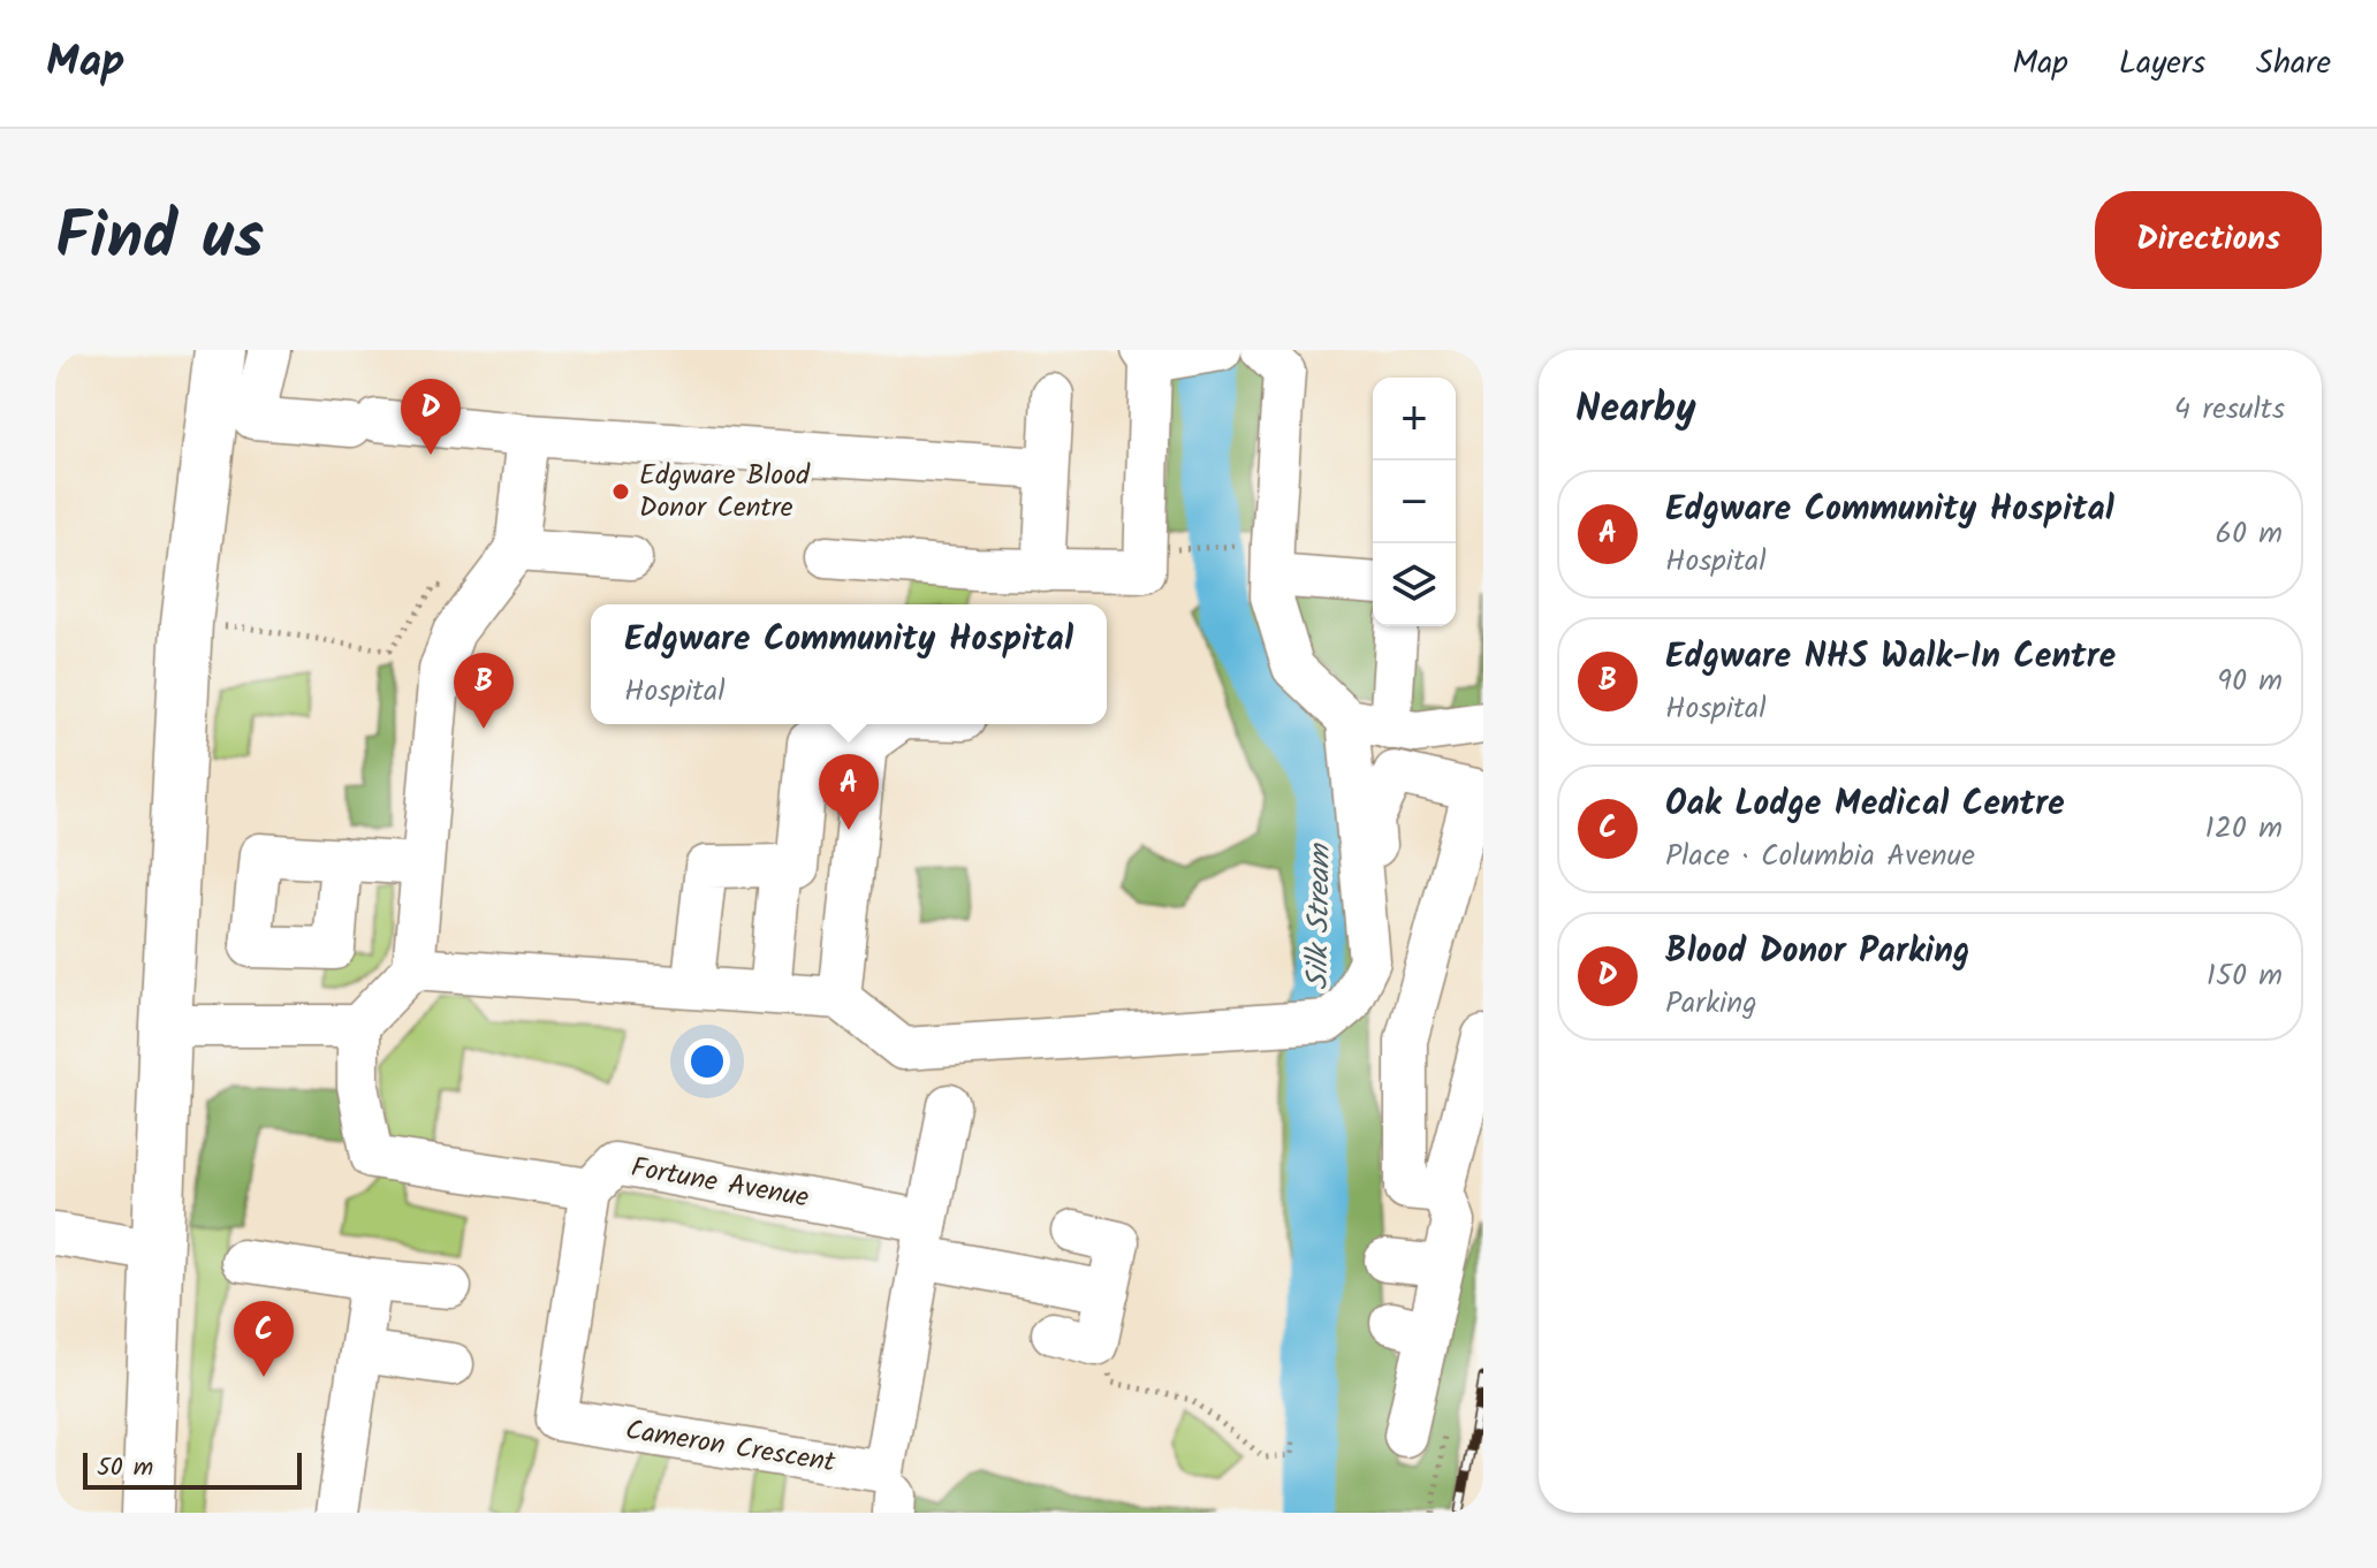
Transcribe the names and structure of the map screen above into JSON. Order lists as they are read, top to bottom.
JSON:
{
  "streets": {
    "street": ["Fortune Avenue", "Cameron Crescent"]
  },
  "crossings": [
    ["Fortune Avenue", "Cameron Crescent"]
  ],
  "water": ["Silk Stream"],
  "places": ["Edgware Blood Donor Centre"],
  "scale_bar": "50 m",
  "page": {
    "header": "Map",
    "nav": ["Map", "Layers", "Share"],
    "title": "Find us",
    "buttons": "Directions",
    "heading": ["Nearby", "4 results"],
    "map_buttons": ["+", "−"],
    "pins": [
      "D",
      "B",
      "A",
      "C"
    ],
    "list": [
      {
        "mark": "A",
        "name": "Edgware Community Hospital",
        "note": "Hospital",
        "value": "60 m"
      },
      {
        "mark": "B",
        "name": "Edgware NHS Walk-In Centre",
        "note": "Hospital",
        "value": "90 m"
      },
      {
        "mark": "C",
        "name": "Oak Lodge Medical Centre",
        "note": "Place · Columbia Avenue",
        "value": "120 m"
      },
      {
        "mark": "D",
        "name": "Blood Donor Parking",
        "note": "Parking",
        "value": "150 m"
      }
    ],
    "popup": ["Edgware Community Hospital", "Hospital"],
    "scale": "50 m"
  }
}
